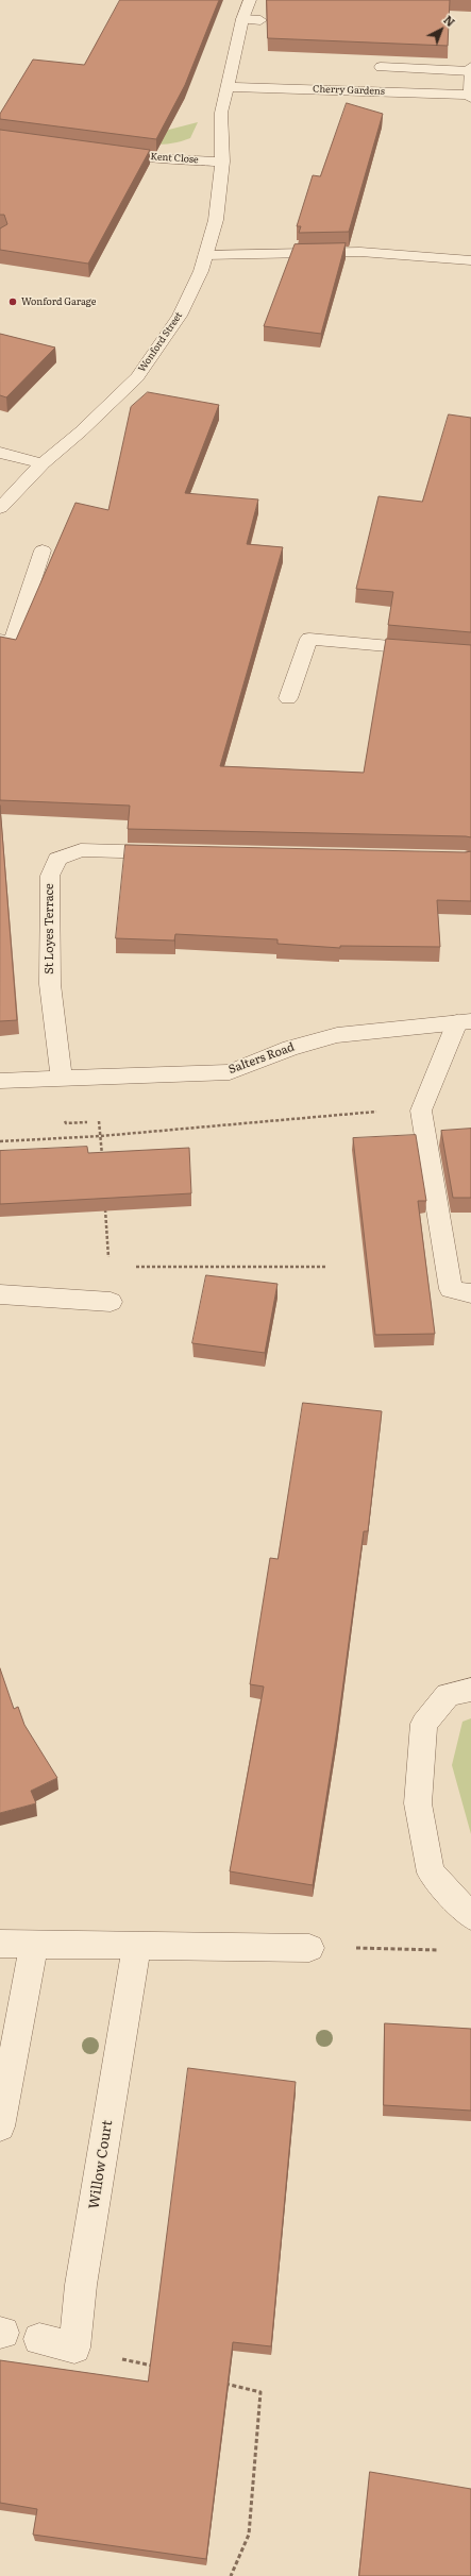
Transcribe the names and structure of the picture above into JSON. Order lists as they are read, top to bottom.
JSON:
{
  "streets": {
    "street": [
      "Cherry Gardens",
      "Kent Close",
      "Wonford Street",
      "St Loyes Terrace",
      "Salters Road",
      "Willow Court"
    ]
  },
  "crossings": [
    ["Cherry Gardens", "Wonford Street"],
    ["Kent Close", "Wonford Street"],
    ["St Loyes Terrace", "Salters Road"]
  ],
  "places": ["Wonford Garage"],
  "north": "top right"
}
